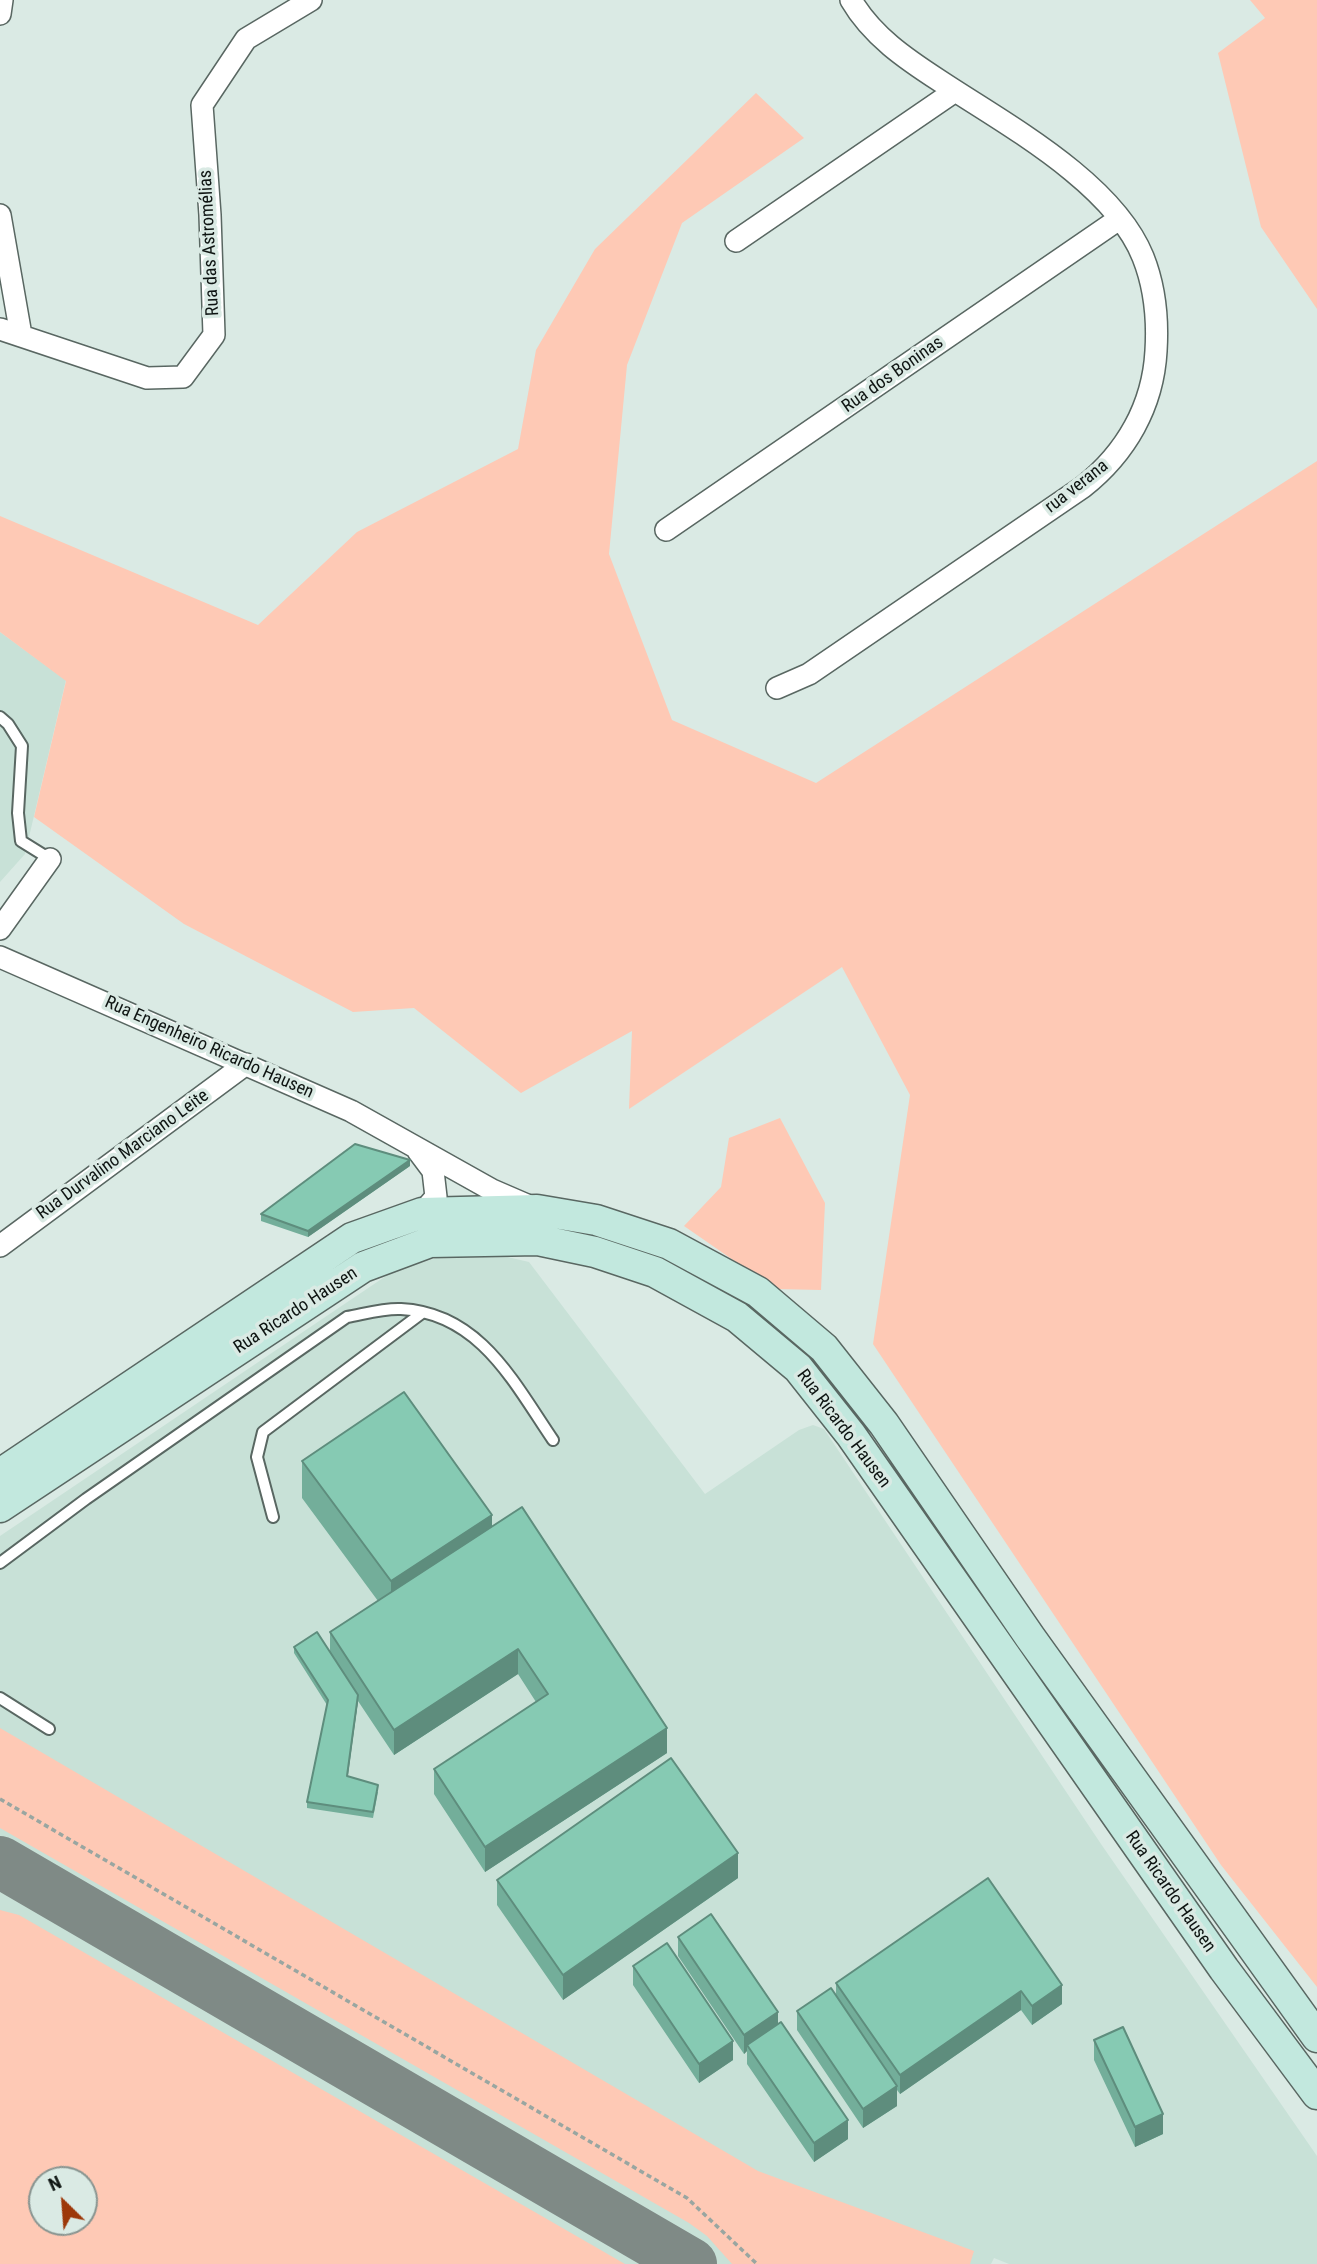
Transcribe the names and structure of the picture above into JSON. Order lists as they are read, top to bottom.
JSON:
{
  "streets": {
    "street": [
      "Rua das Astromélias",
      "Rua dos Boninas",
      "rua verana",
      "Rua Engenheiro Ricardo Hausen",
      "Rua Durvalino Marciano Leite",
      "Rua Ricardo Hausen"
    ]
  },
  "crossings": [
    ["Rua dos Boninas", "rua verana"],
    ["Rua Engenheiro Ricardo Hausen", "Rua Durvalino Marciano Leite"],
    ["Rua Engenheiro Ricardo Hausen", "Rua Ricardo Hausen"]
  ],
  "north": "top left"
}
